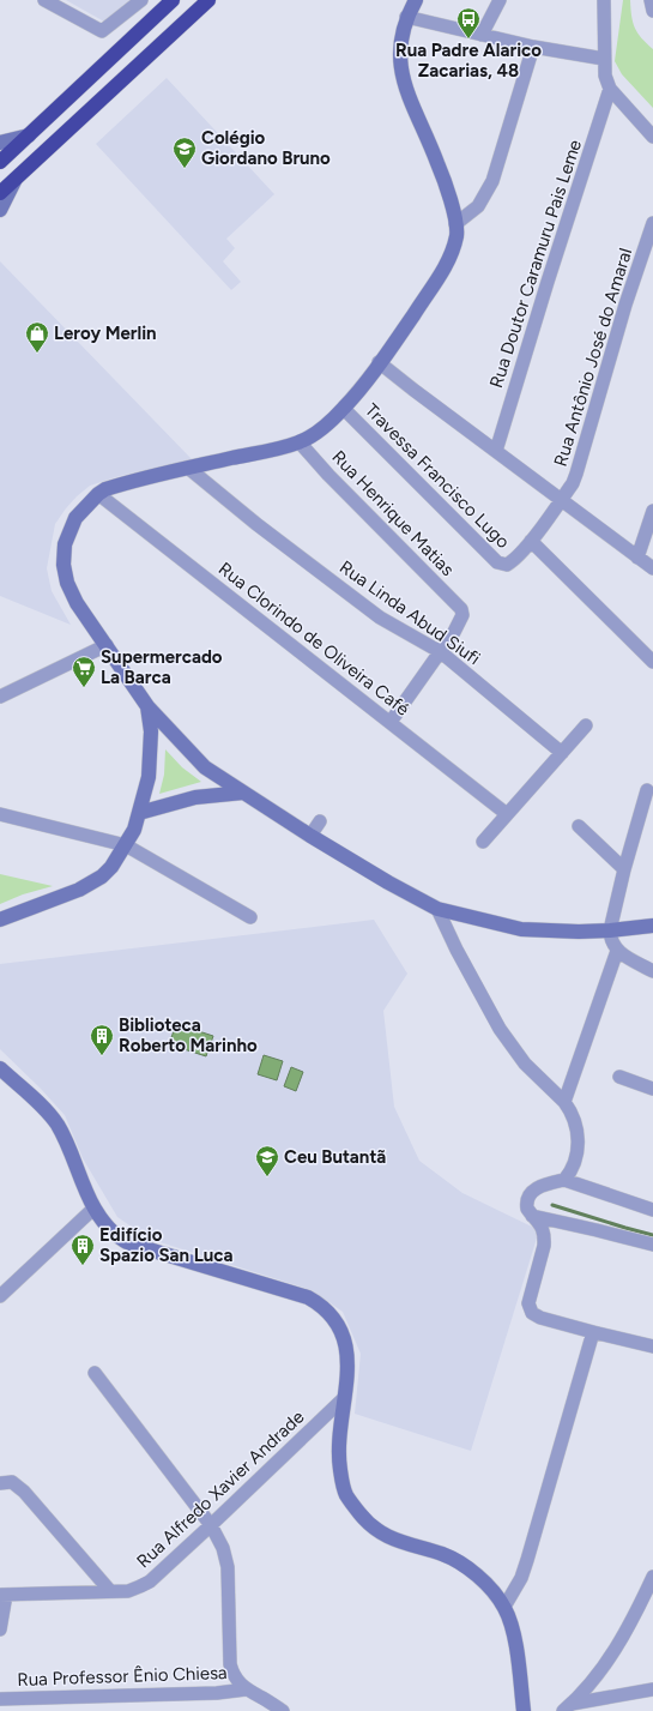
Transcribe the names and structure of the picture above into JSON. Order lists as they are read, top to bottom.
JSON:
{
  "streets": {
    "street": [
      "Rua Doutor Caramuru Pais Leme",
      "Rua Antônio José do Amaral",
      "Travessa Francisco Lugo",
      "Rua Henrique Matias",
      "Rua Linda Abud Siufi",
      "Rua Clorindo de Oliveira Café",
      "Rua Alfredo Xavier Andrade",
      "Rua Professor Ênio Chiesa"
    ]
  },
  "crossings": [
    ["Rua Antônio José do Amaral", "Travessa Francisco Lugo"],
    ["Rua Henrique Matias", "Rua Linda Abud Siufi"]
  ],
  "places": {
    "bus stop": ["Rua Padre Alarico Zacarias, 48"],
    "school or university": ["Colégio Giordano Bruno", "Ceu Butantã"],
    "shop": ["Leroy Merlin"],
    "supermarket": ["Supermercado La Barca"],
    "building": ["Biblioteca Roberto Marinho", "Edifício Spazio San Luca"]
  }
}
